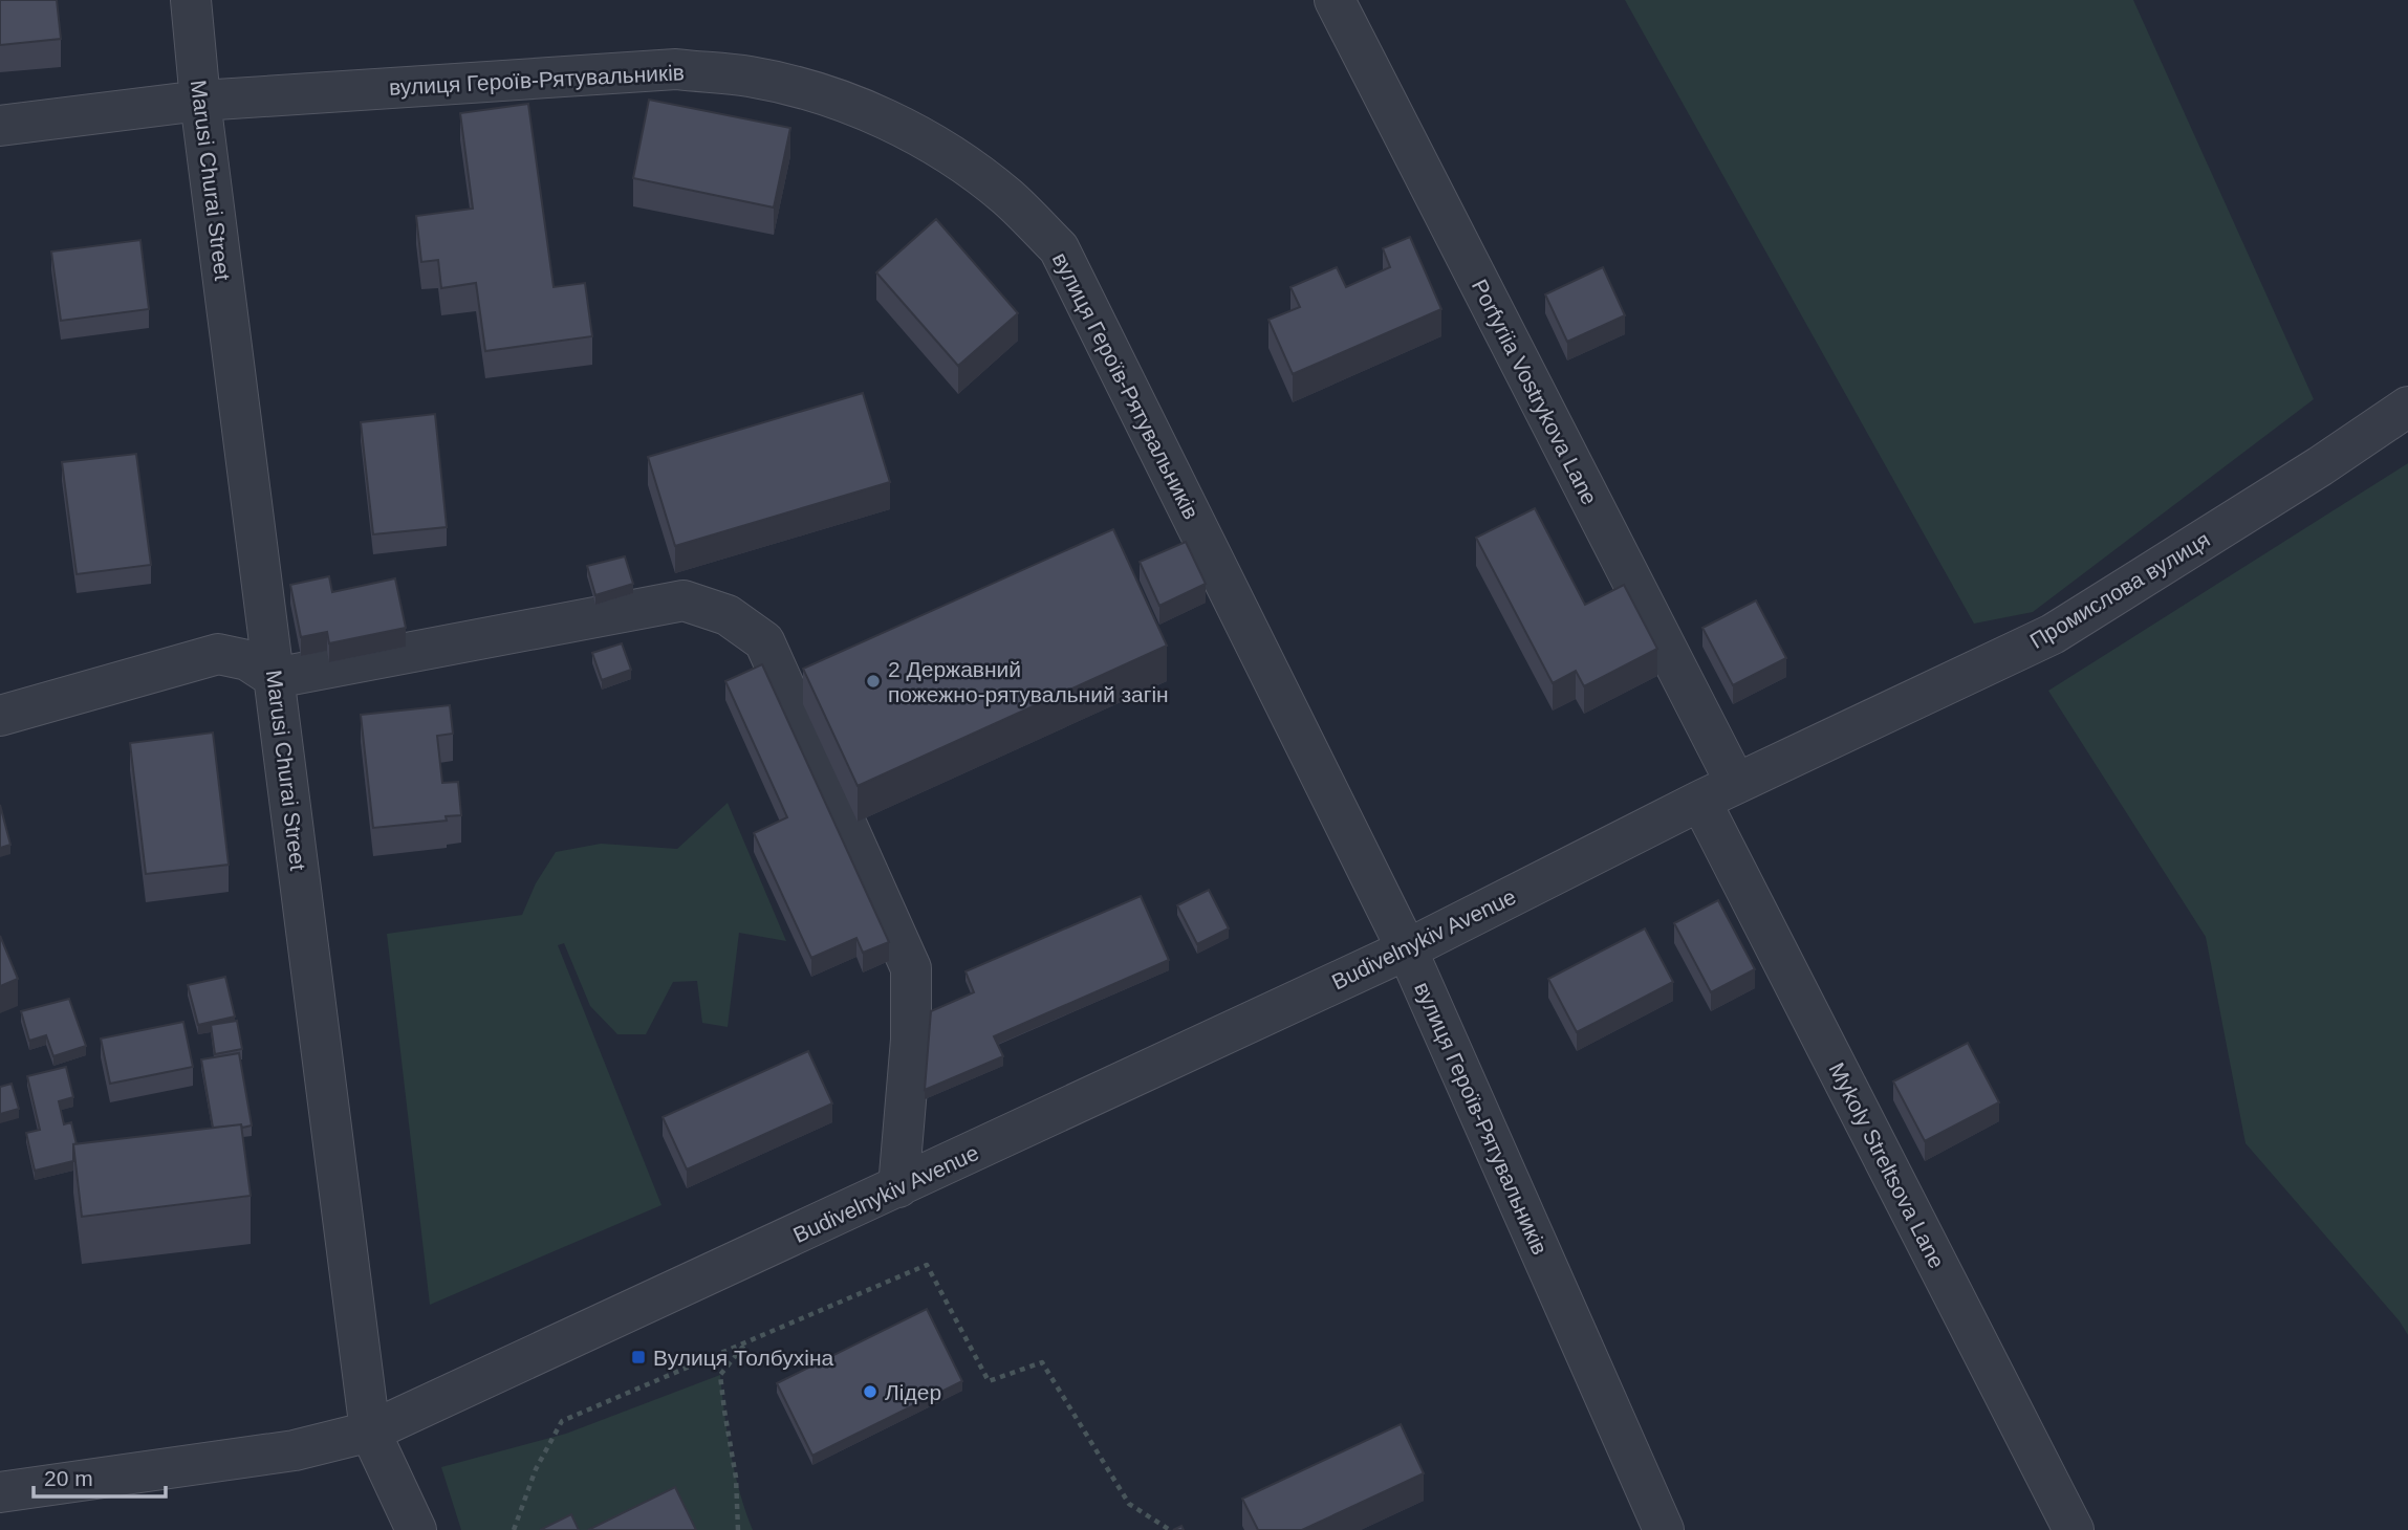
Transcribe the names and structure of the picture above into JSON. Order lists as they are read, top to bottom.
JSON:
{
  "streets": {
    "street": [
      "вулиця Героїв-Рятувальників",
      "Marusi Churai Street",
      "Porfyriia Vostrykova Lane",
      "Промислова вулиця",
      "Budivelnykiv Avenue",
      "Mykoly Streltsova Lane"
    ]
  },
  "crossings": [
    ["вулиця Героїв-Рятувальників", "Marusi Churai Street"],
    ["вулиця Героїв-Рятувальників", "Budivelnykiv Avenue"],
    ["Marusi Churai Street", "Budivelnykiv Avenue"],
    ["Porfyriia Vostrykova Lane", "Промислова вулиця"],
    ["Porfyriia Vostrykova Lane", "Budivelnykiv Avenue"],
    ["Промислова вулиця", "Budivelnykiv Avenue"],
    ["Budivelnykiv Avenue", "Mykoly Streltsova Lane"]
  ],
  "places": {
    "other": ["2 Державний пожежно-рятувальний загін", "Лідер"],
    "transit": ["Вулиця Толбухіна"]
  },
  "scale_bar": "20 m"
}
